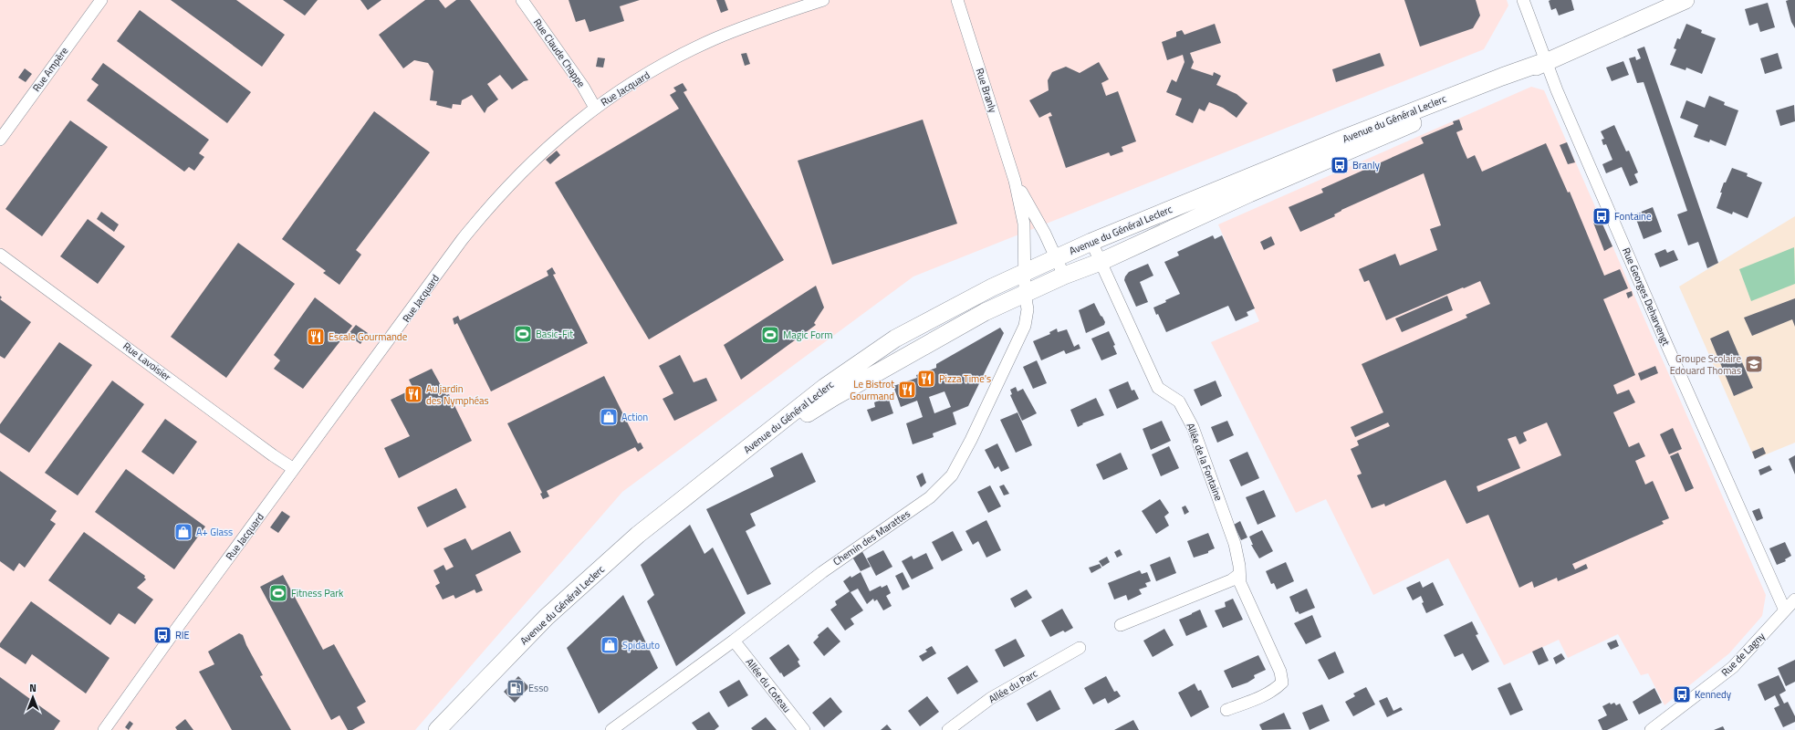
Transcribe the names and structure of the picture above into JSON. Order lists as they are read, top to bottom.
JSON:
{
  "streets": {
    "main road": ["Avenue du Général Leclerc"],
    "street": [
      "Rue Claude Chappe",
      "Rue Ampère",
      "Rue Jacquard",
      "Rue Branly",
      "Rue Georges Deharvengt",
      "Rue Lavoisier",
      "Allée de la Fontaine",
      "Chemin des Marattes",
      "Rue de Lagny",
      "Allée du Coteau",
      "Allée du Parc"
    ]
  },
  "crossings": [
    ["Rue Claude Chappe", "Rue Jacquard"],
    ["Rue Jacquard", "Rue Lavoisier"],
    ["Rue Branly", "Avenue du Général Leclerc"],
    ["Rue Branly", "Chemin des Marattes"],
    ["Avenue du Général Leclerc", "Rue Georges Deharvengt"],
    ["Avenue du Général Leclerc", "Allée de la Fontaine"],
    ["Avenue du Général Leclerc", "Chemin des Marattes"],
    ["Rue Georges Deharvengt", "Rue de Lagny"],
    ["Chemin des Marattes", "Allée du Coteau"]
  ],
  "places": {
    "bus stop": [
      "Branly",
      "Fontaine",
      "RIE",
      "Kennedy"
    ],
    "sports": ["Basic-Fit", "Magic Form", "Fitness Park"],
    "restaurant": [
      "Escale Gourmande",
      "Pizza Time's",
      "Le Bistrot Gourmand",
      "Au jardin des Nymphéas"
    ],
    "school or university": ["Groupe Scolaire Edouard Thomas"],
    "shop": ["Action", "A+ Glass", "Spidauto"],
    "fuel station": ["Esso"]
  },
  "north": "top"
}
